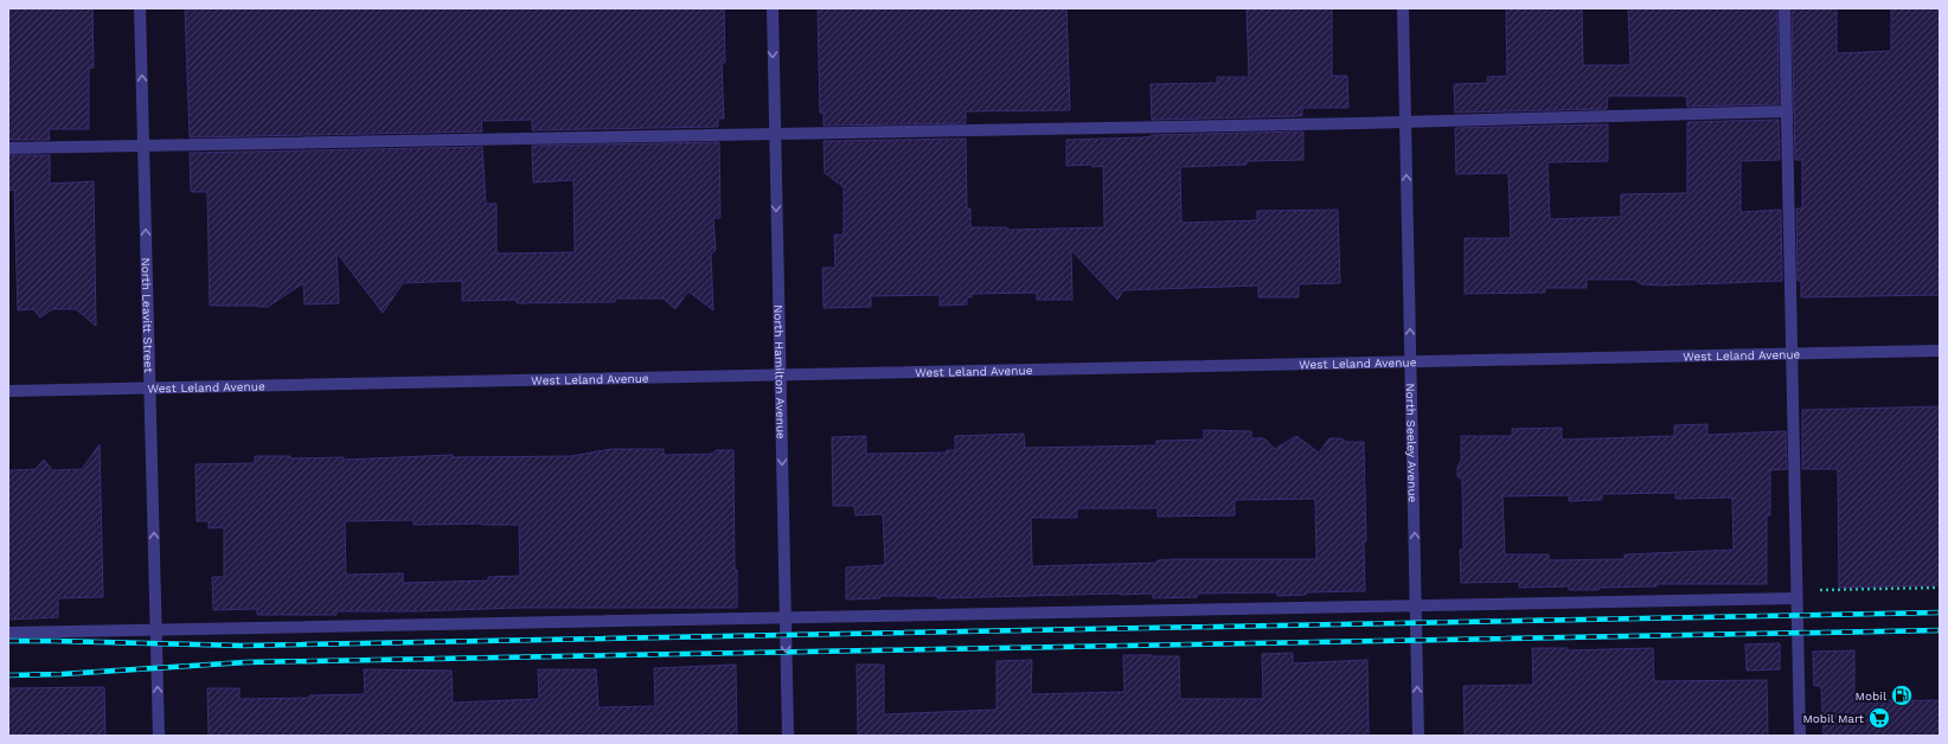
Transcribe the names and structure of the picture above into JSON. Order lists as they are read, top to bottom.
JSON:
{
  "streets": {
    "street": [
      "North Leavitt Street",
      "West Leland Avenue",
      "North Hamilton Avenue",
      "North Seeley Avenue"
    ]
  },
  "crossings": [
    ["North Leavitt Street", "West Leland Avenue"],
    ["West Leland Avenue", "North Hamilton Avenue"],
    ["West Leland Avenue", "North Seeley Avenue"]
  ],
  "one_way": ["North Leavitt Street", "North Hamilton Avenue", "North Seeley Avenue"],
  "places": {
    "fuel station": ["Mobil"],
    "supermarket": ["Mobil Mart"]
  }
}
